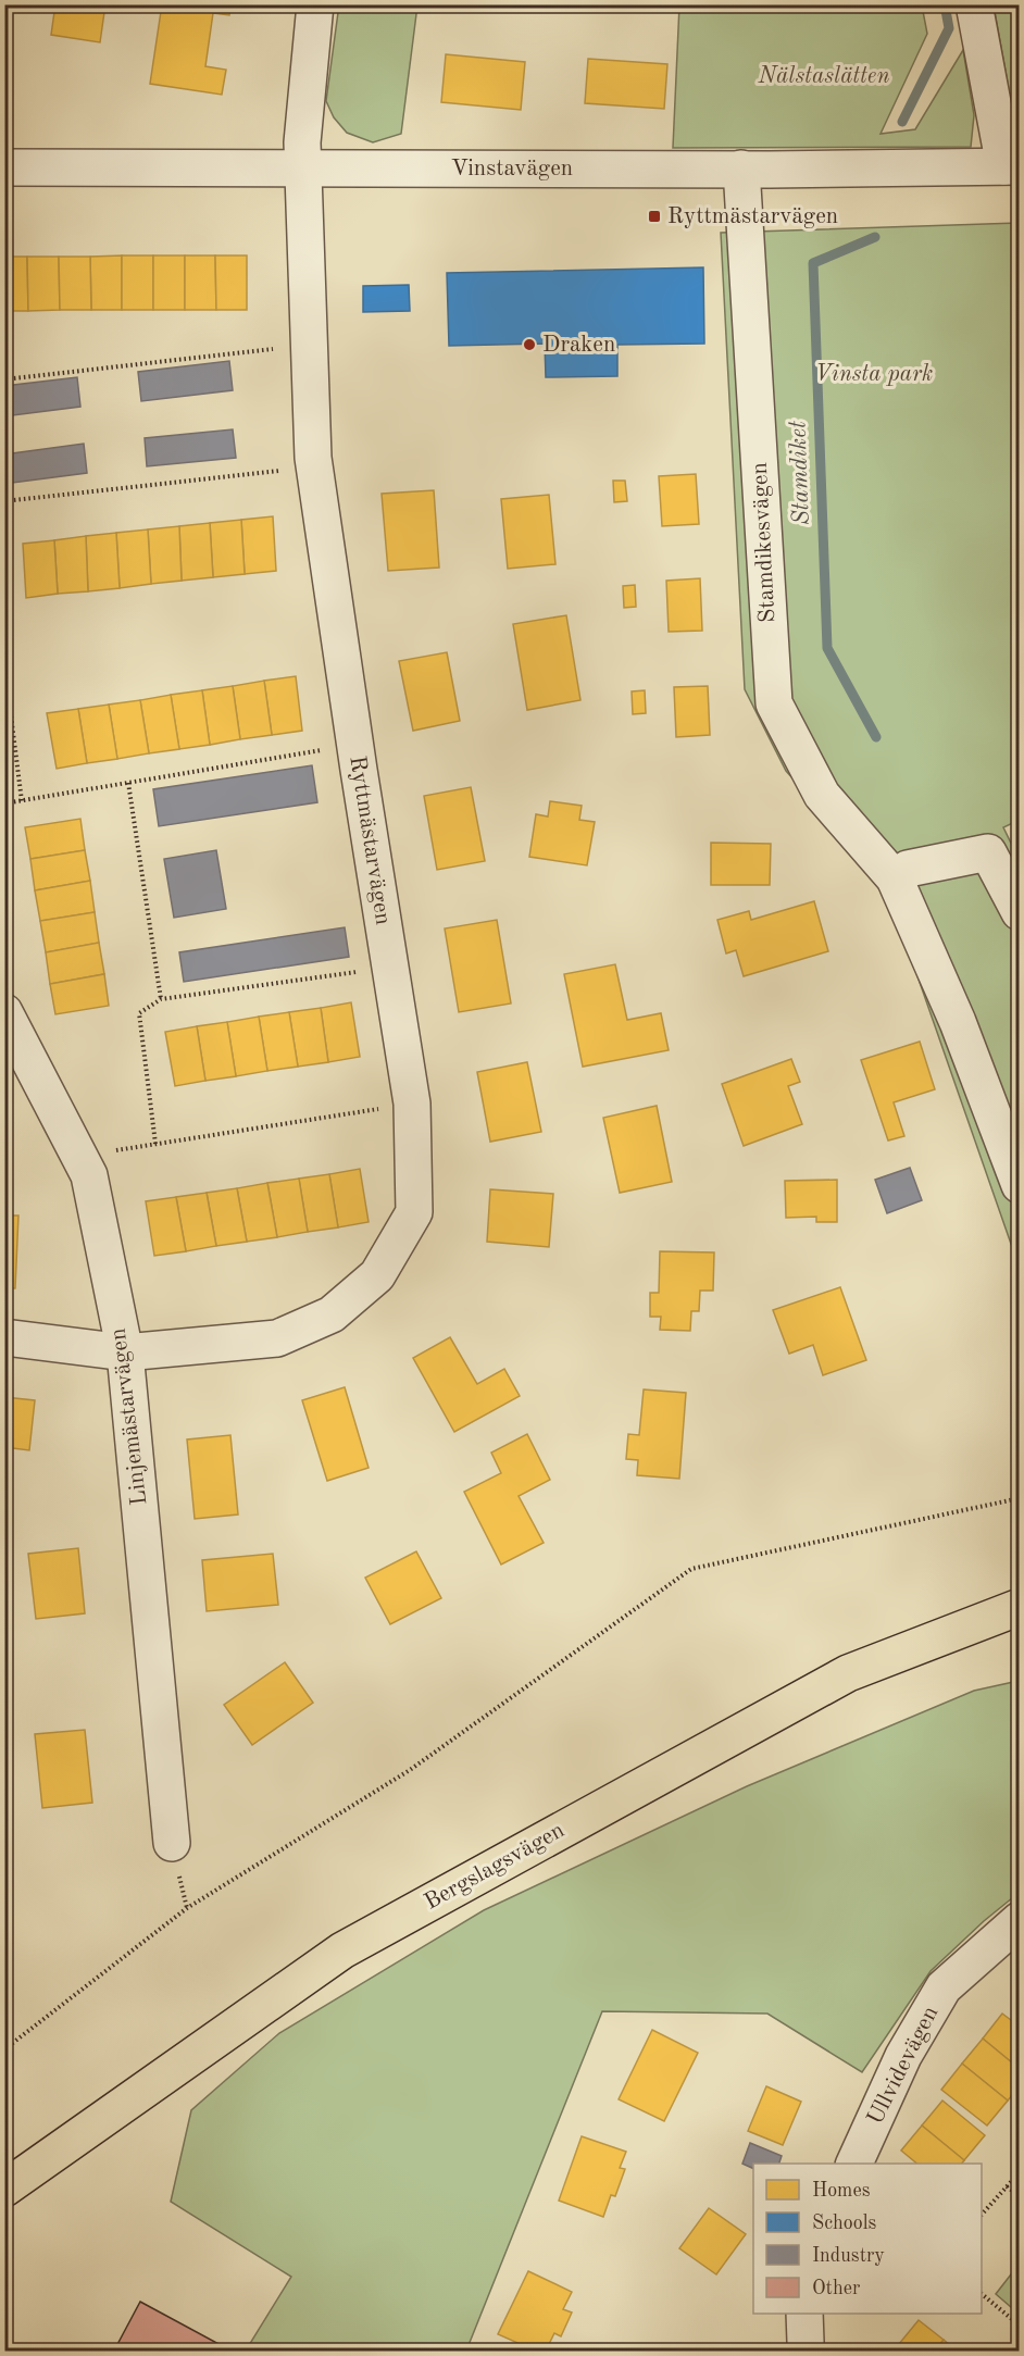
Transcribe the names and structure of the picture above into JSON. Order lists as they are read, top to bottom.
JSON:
{
  "streets": {
    "main road": ["Bergslagsvägen"],
    "street": [
      "Vinstavägen",
      "Stamdikesvägen",
      "Ryttmästarvägen",
      "Linjemästarvägen",
      "Ullvidevägen"
    ]
  },
  "crossings": [
    ["Vinstavägen", "Stamdikesvägen"],
    ["Vinstavägen", "Ryttmästarvägen"],
    ["Ryttmästarvägen", "Linjemästarvägen"]
  ],
  "water": ["Stamdiket"],
  "parks": ["Nälstaslätten", "Vinsta park"],
  "places": {
    "transit": ["Ryttmästarvägen"],
    "other": ["Draken"]
  },
  "legend": [
    "Homes",
    "Schools",
    "Industry",
    "Other"
  ]
}
